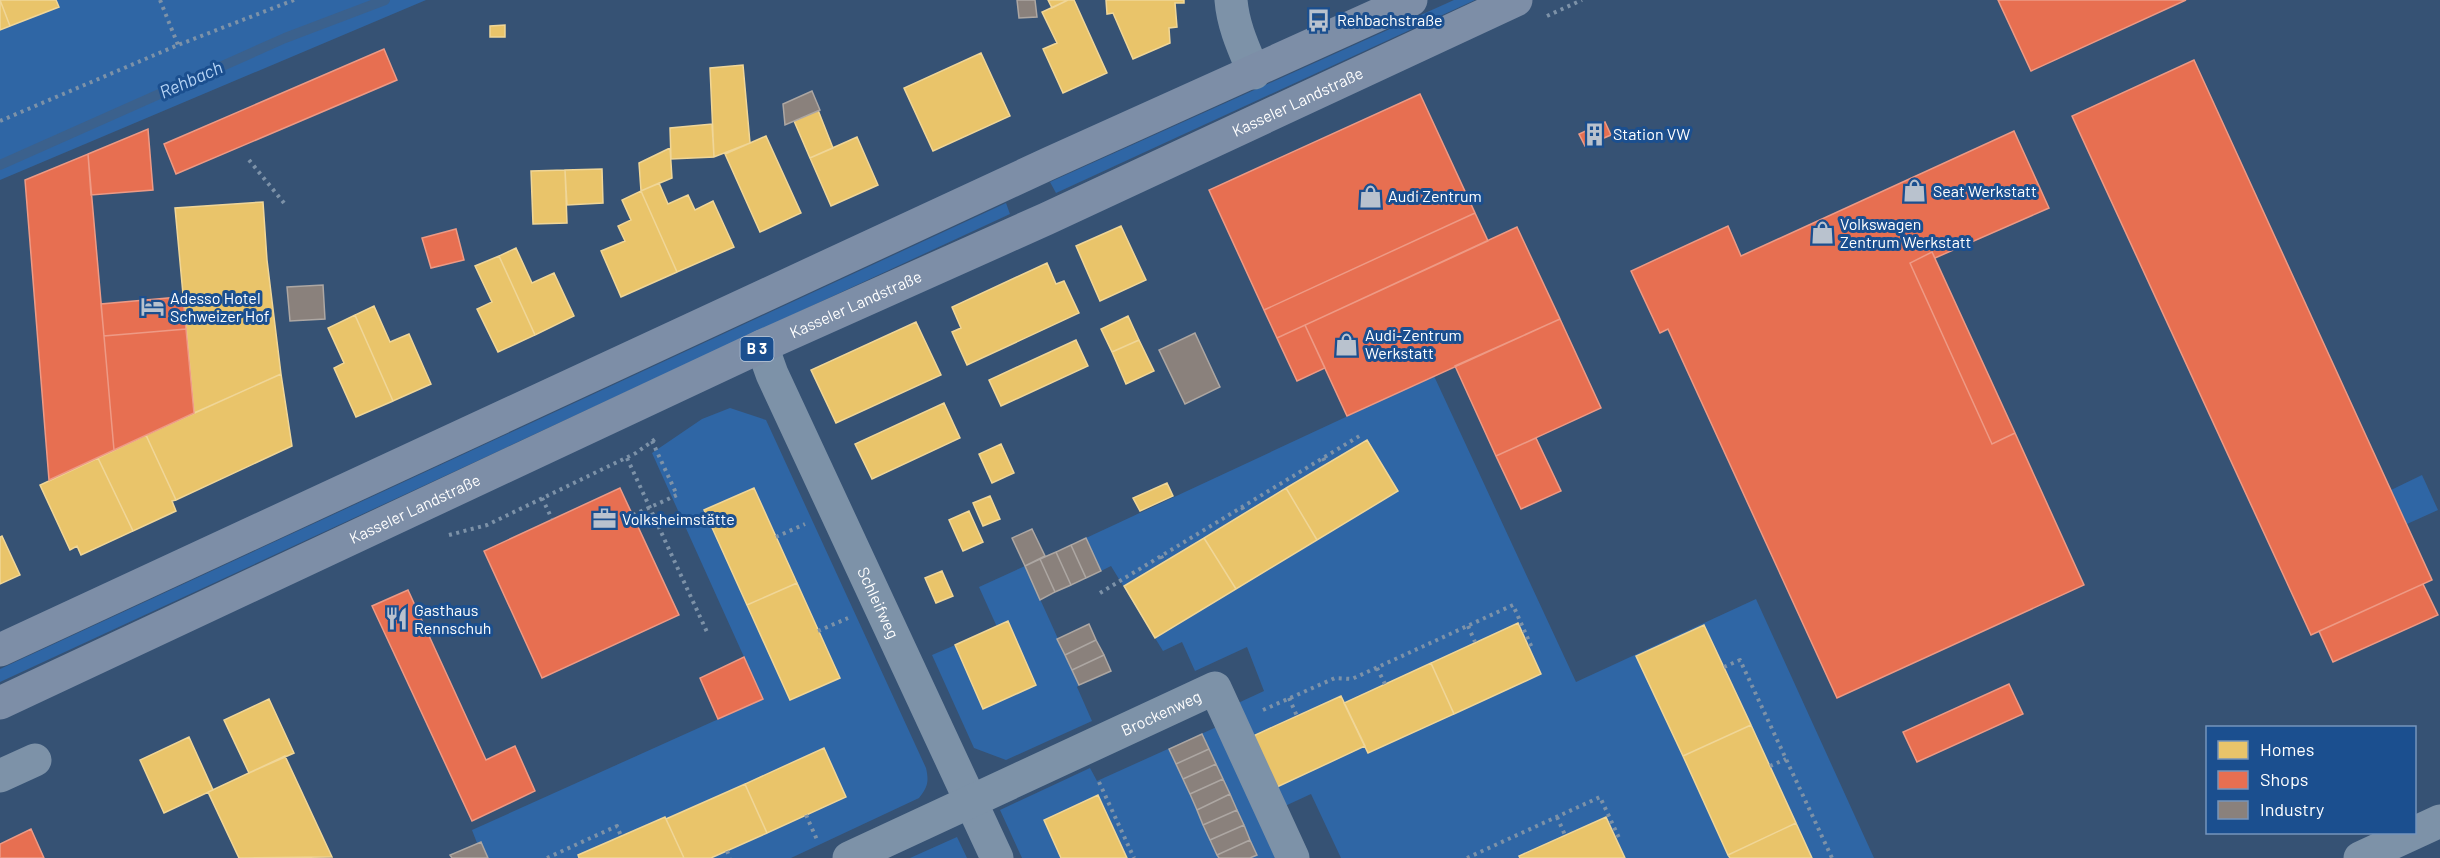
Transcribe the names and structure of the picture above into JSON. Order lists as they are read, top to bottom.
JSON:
{
  "streets": {
    "main road": ["Kasseler Landstraße", "B 3"],
    "street": ["Schleifweg", "Brockenweg"]
  },
  "crossings": [
    ["Kasseler Landstraße", "Schleifweg"],
    ["Schleifweg", "Brockenweg"]
  ],
  "water": ["Rehbach"],
  "places": {
    "bus stop": ["Rehbachstraße"],
    "building": ["Station VW"],
    "shop": [
      "Seat Werkstatt",
      "Audi Zentrum",
      "Volkswagen Zentrum Werkstatt",
      "Audi-Zentrum Werkstatt"
    ],
    "hotel": ["Adesso Hotel Schweizer Hof"],
    "office": ["Volksheimstätte"],
    "restaurant": ["Gasthaus Rennschuh"]
  },
  "legend": ["Homes", "Shops", "Industry"]
}
